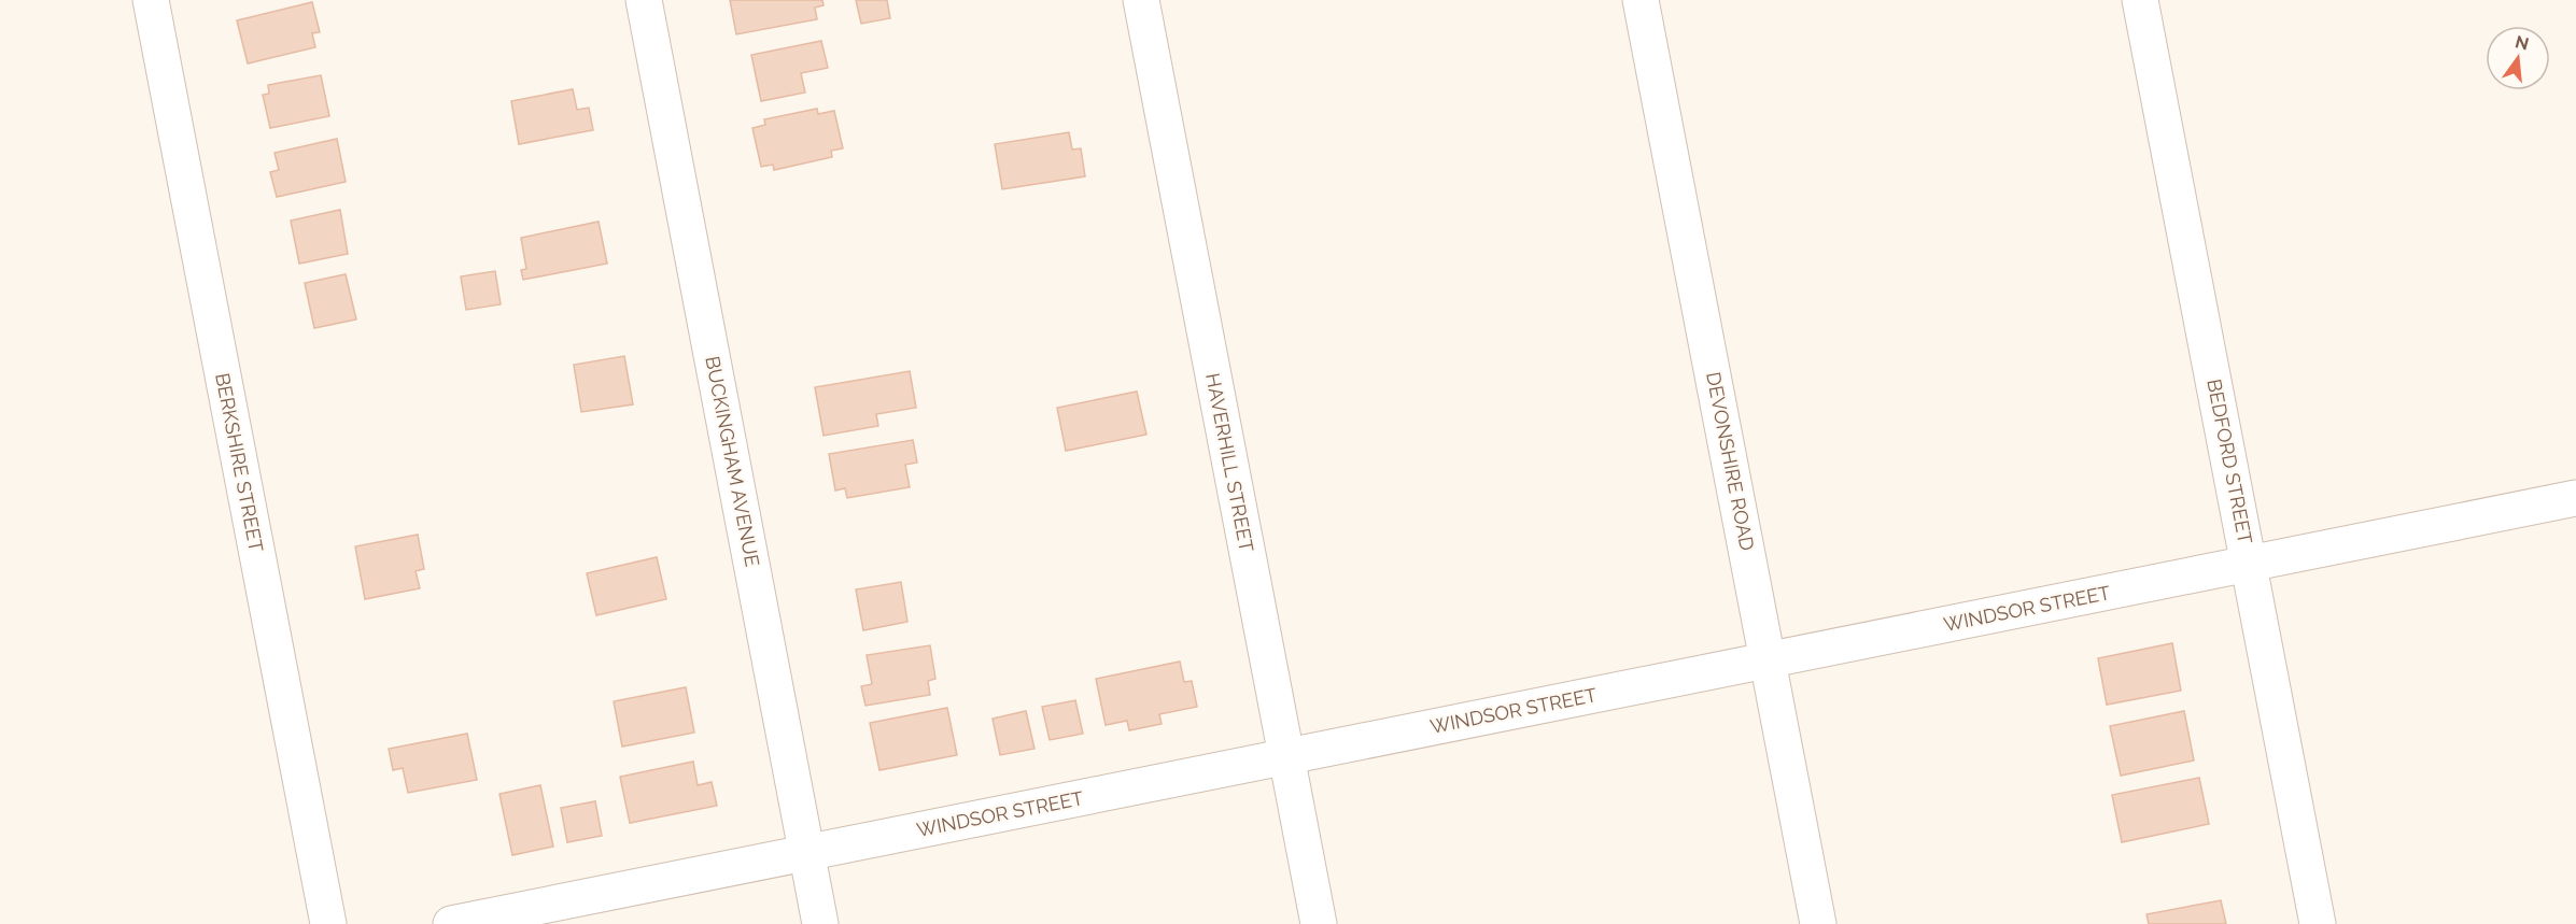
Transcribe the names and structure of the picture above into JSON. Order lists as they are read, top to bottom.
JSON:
{
  "streets": {
    "street": [
      "BUCKINGHAM AVENUE",
      "DEVONSHIRE ROAD",
      "BEDFORD STREET",
      "BERKSHIRE STREET",
      "HAVERHILL STREET",
      "WINDSOR STREET"
    ]
  },
  "crossings": [
    ["BUCKINGHAM AVENUE", "WINDSOR STREET"],
    ["DEVONSHIRE ROAD", "WINDSOR STREET"],
    ["BEDFORD STREET", "WINDSOR STREET"],
    ["HAVERHILL STREET", "WINDSOR STREET"]
  ],
  "north": "top"
}
